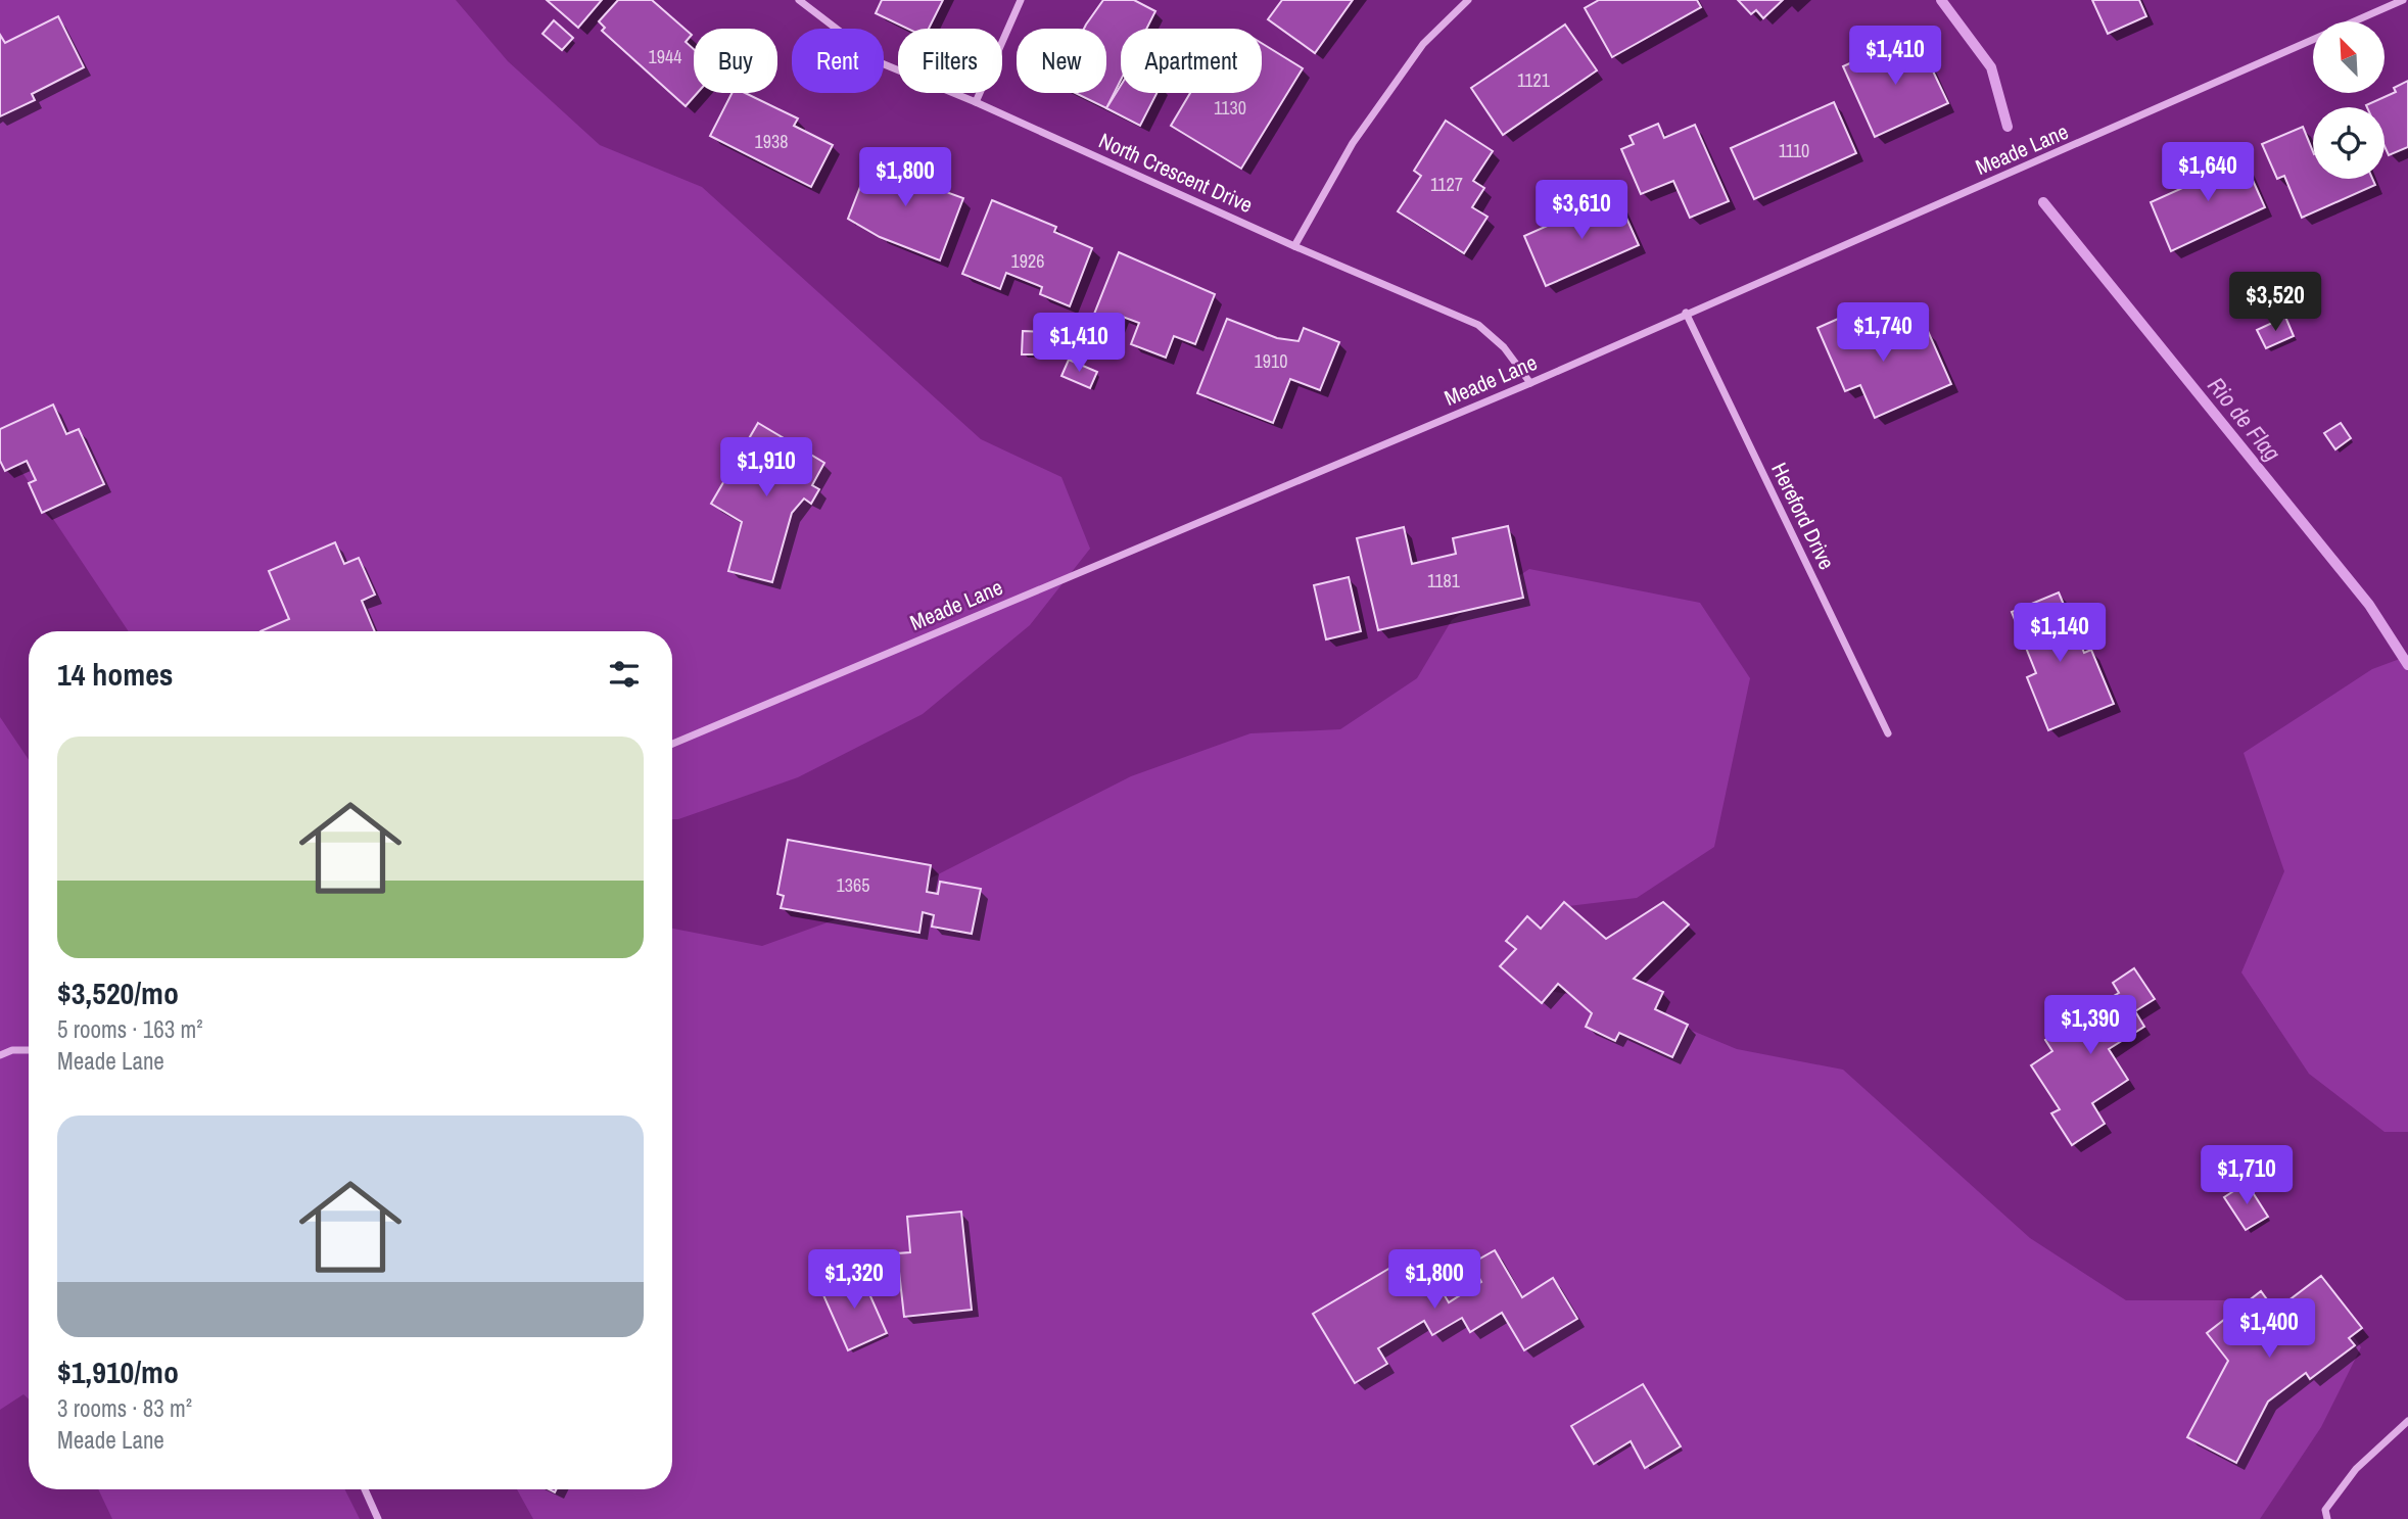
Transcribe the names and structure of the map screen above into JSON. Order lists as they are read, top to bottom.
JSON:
{
  "streets": {
    "street": ["Meade Lane", "North Crescent Drive", "Hereford Drive"]
  },
  "crossings": [
    ["Meade Lane", "North Crescent Drive"],
    ["Meade Lane", "Hereford Drive"]
  ],
  "water": ["Rio de Flag"],
  "house_numbers": [
    "1944",
    "1121",
    "1130",
    "1938",
    "1110",
    "1127",
    "1926",
    "1910",
    "1181",
    "1365"
  ],
  "north": "top left",
  "page": {
    "price": [
      "$1,410",
      "$1,640",
      "$1,800",
      "$3,610",
      "$3,520",
      "$1,740",
      "$1,410",
      "$1,910",
      "$1,140",
      "$1,390",
      "$1,710",
      "$1,320",
      "$1,800",
      "$1,400"
    ],
    "chip": [
      "Buy",
      "Rent",
      "Filters",
      "New",
      "Apartment"
    ],
    "heading": "14 homes",
    "list": [
      {
        "name": "$3,520/mo",
        "note": "5 rooms · 163 m² · Meade Lane"
      },
      {
        "name": "$1,910/mo",
        "note": "3 rooms · 83 m² · Meade Lane"
      }
    ]
  }
}
